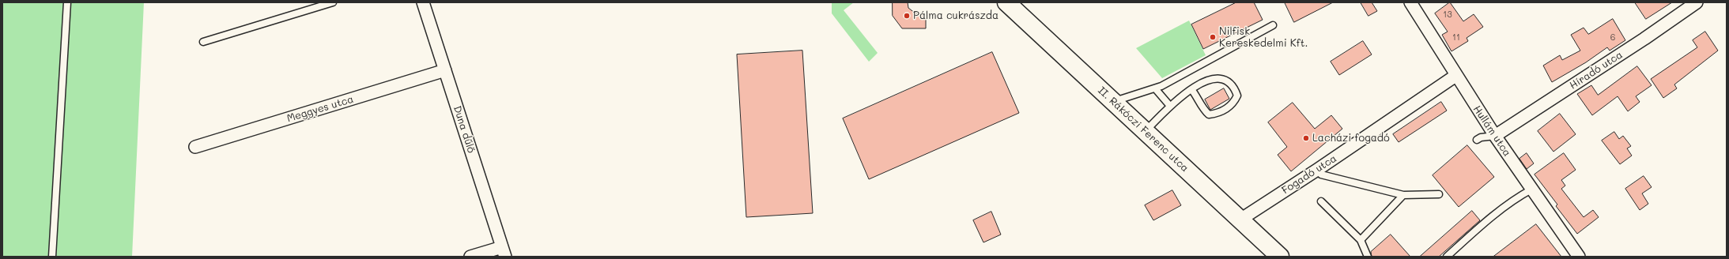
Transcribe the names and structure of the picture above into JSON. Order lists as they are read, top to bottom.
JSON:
{
  "streets": {
    "main road": ["II. Rákóczi Ferenc utca"],
    "street": [
      "Híradó utca",
      "Meggyes utca",
      "Duna dűlő",
      "Hullám utca",
      "Fogadó utca"
    ]
  },
  "crossings": [
    ["Híradó utca", "Hullám utca"],
    ["Meggyes utca", "Duna dűlő"],
    ["II. Rákóczi Ferenc utca", "Fogadó utca"],
    ["Hullám utca", "Fogadó utca"]
  ],
  "places": ["Pálma cukrászda", "Nilfisk Kereskedelmi Kft.", "Lacházi fogadó"],
  "house_numbers": ["13", "11", "6"]
}
